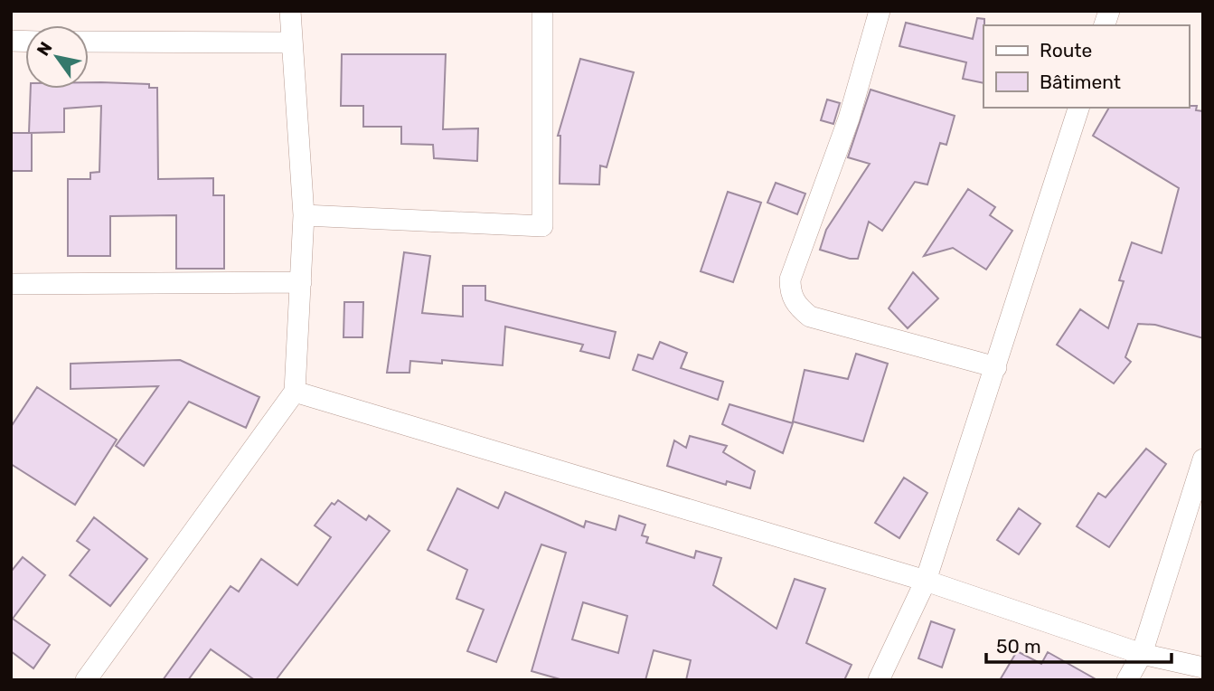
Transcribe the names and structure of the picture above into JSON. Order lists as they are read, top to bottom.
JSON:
{
  "legend": ["Route", "Bâtiment"],
  "scale_bar": "50 m",
  "north": "top left"
}
